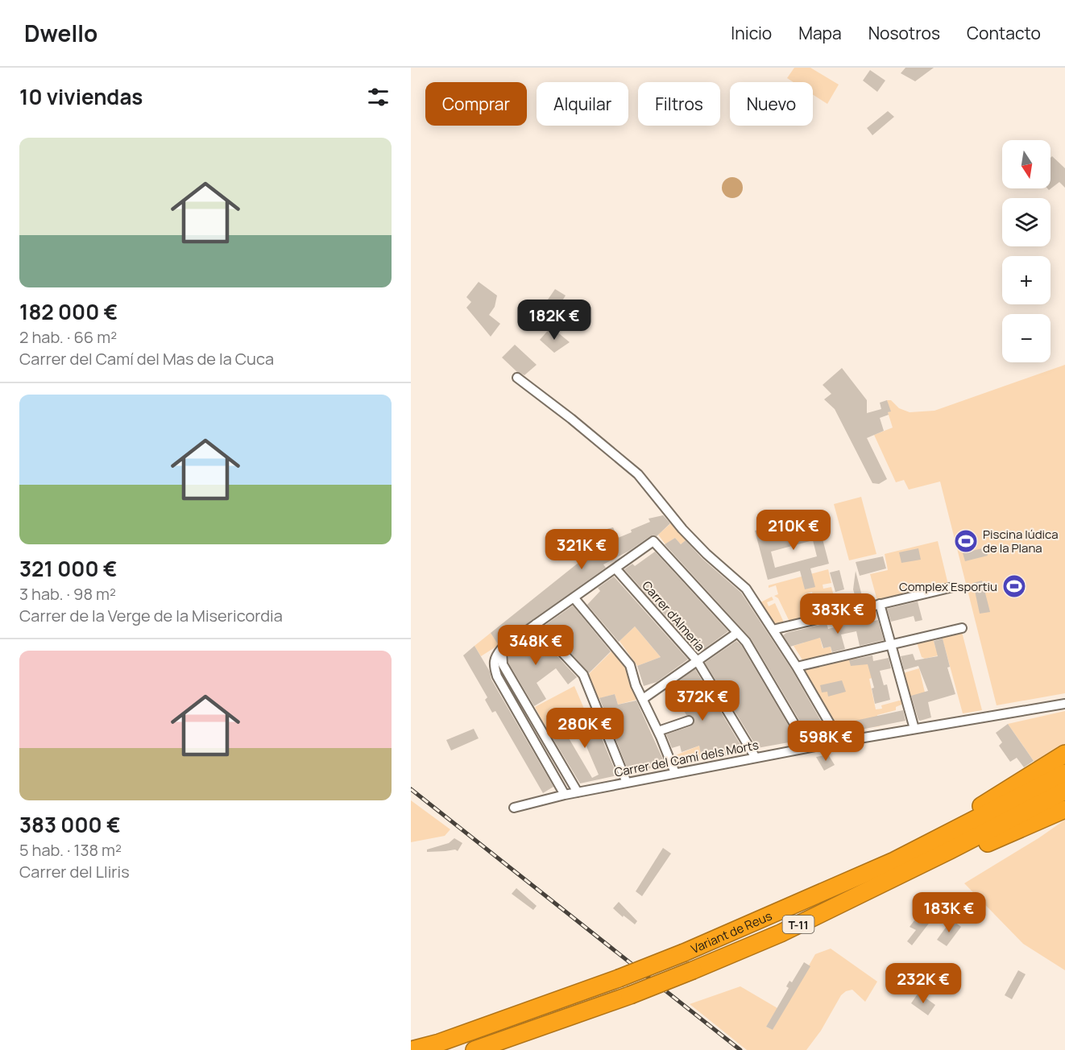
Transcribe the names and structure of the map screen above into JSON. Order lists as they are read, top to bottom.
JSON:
{
  "streets": {
    "highway": ["T-11", "Variant de Reus"],
    "street": ["Carrer d'Almeria", "Carrer del Camí dels Morts"]
  },
  "crossings": [
    ["Carrer d'Almeria", "Carrer del Camí dels Morts"]
  ],
  "places": {
    "sports": ["Piscina lúdica de la Plana", "Complex Esportiu"]
  },
  "north": "bottom",
  "page": {
    "header": "Dwello",
    "nav": [
      "Inicio",
      "Mapa",
      "Nosotros",
      "Contacto"
    ],
    "heading": "10 viviendas",
    "chip": [
      "Comprar",
      "Alquilar",
      "Filtros",
      "Nuevo"
    ],
    "list": [
      {
        "name": "182 000 €",
        "note": "2 hab. · 66 m² · Carrer del Camí del Mas de la Cuca"
      },
      {
        "name": "321 000 €",
        "note": "3 hab. · 98 m² · Carrer de la Verge de la Misericordia"
      },
      {
        "name": "383 000 €",
        "note": "5 hab. · 138 m² · Carrer del Lliris"
      }
    ],
    "map_buttons": ["+", "−"],
    "price": [
      "182K €",
      "210K €",
      "321K €",
      "383K €",
      "348K €",
      "372K €",
      "280K €",
      "598K €",
      "183K €",
      "232K €"
    ]
  }
}
